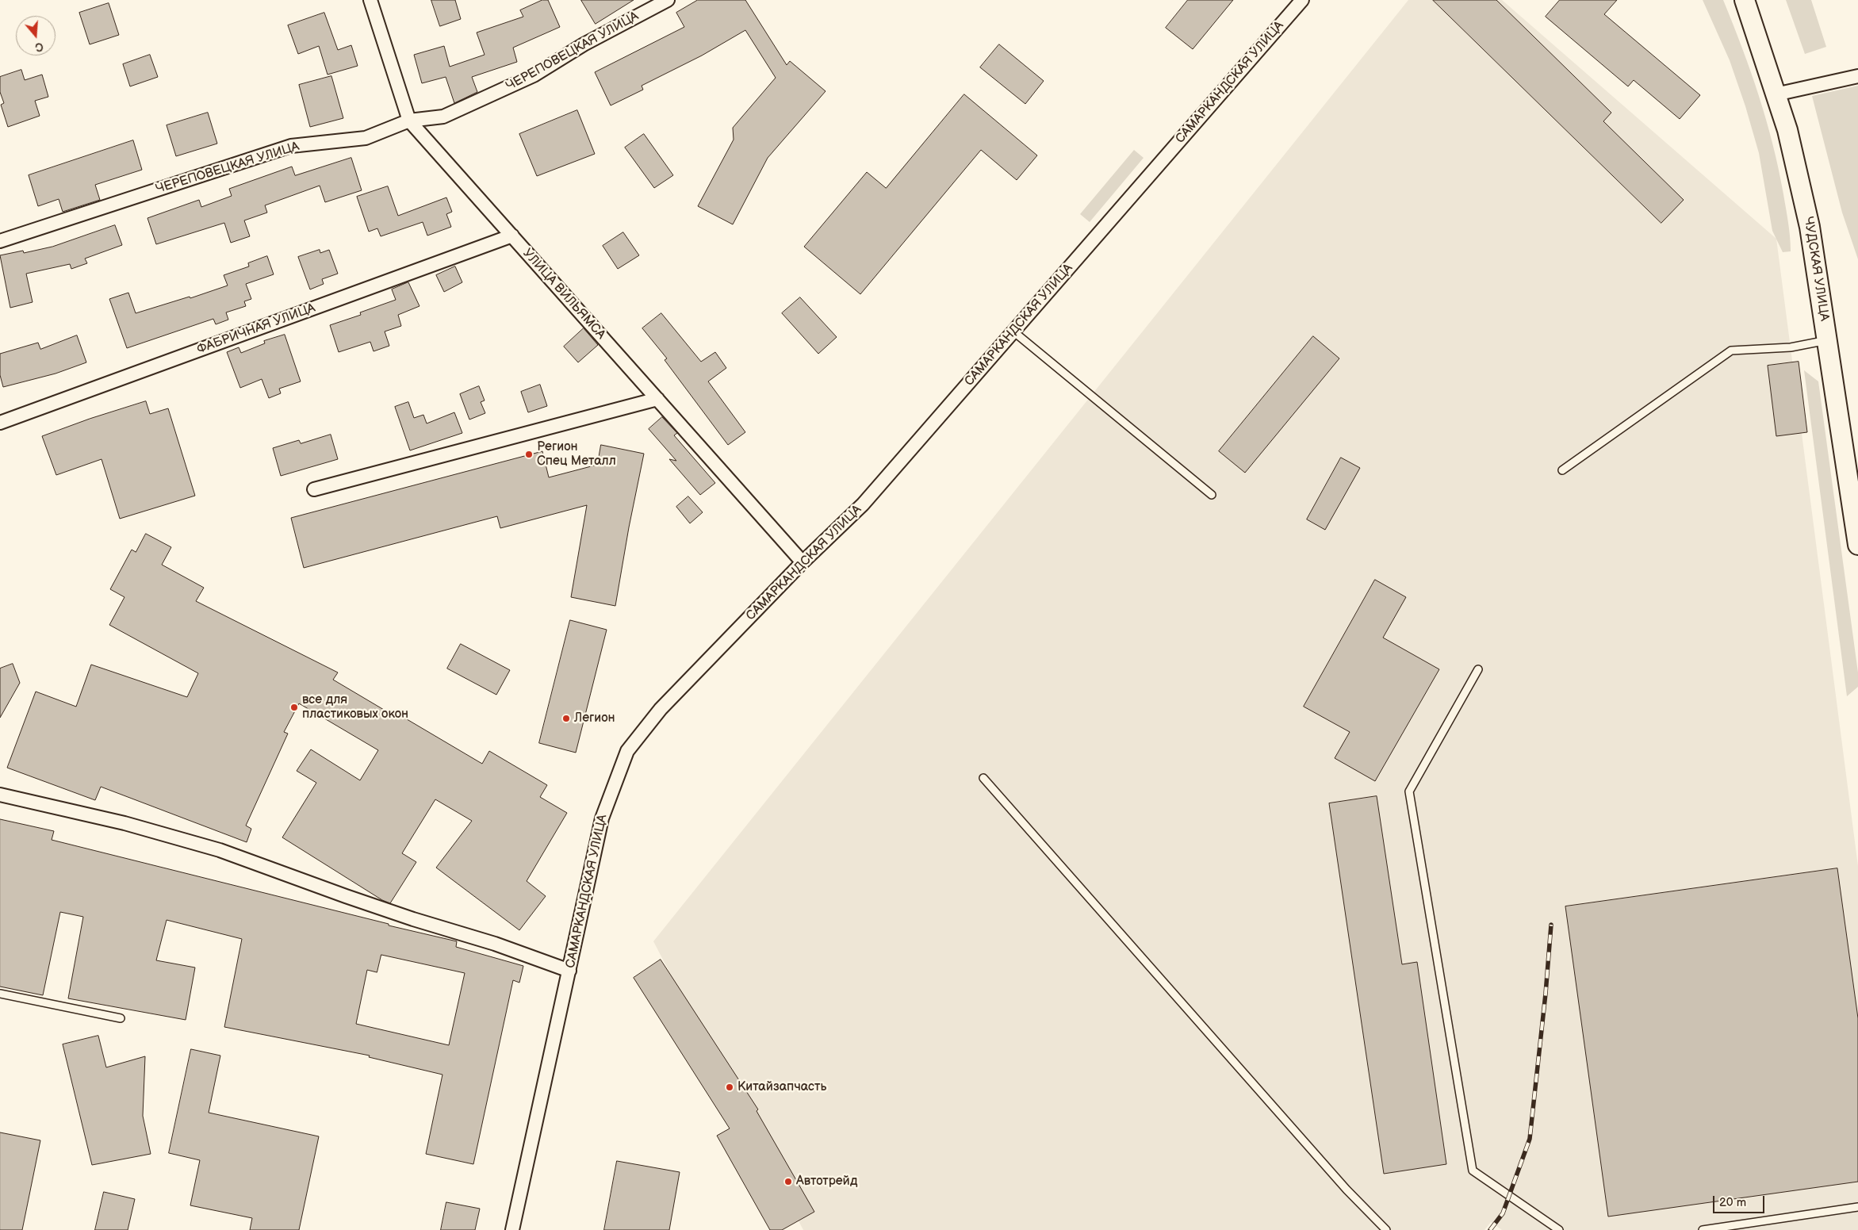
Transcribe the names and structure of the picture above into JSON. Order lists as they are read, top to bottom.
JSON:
{
  "streets": {
    "main road": ["ЧУДСКАЯ УЛИЦА"],
    "street": [
      "ЧЕРЕПОВЕЦКАЯ УЛИЦА",
      "САМАРКАНДСКАЯ УЛИЦА",
      "УЛИЦА ВИЛЬЯМСА",
      "ФАБРИЧНАЯ УЛИЦА"
    ]
  },
  "crossings": [
    ["ЧЕРЕПОВЕЦКАЯ УЛИЦА", "УЛИЦА ВИЛЬЯМСА"],
    ["САМАРКАНДСКАЯ УЛИЦА", "УЛИЦА ВИЛЬЯМСА"],
    ["УЛИЦА ВИЛЬЯМСА", "ФАБРИЧНАЯ УЛИЦА"]
  ],
  "places": [
    "Регион Спец Металл",
    "все для пластиковых окон",
    "Легион",
    "Китайзапчасть",
    "Автотрейд"
  ],
  "scale_bar": "20 m",
  "north": "bottom"
}
